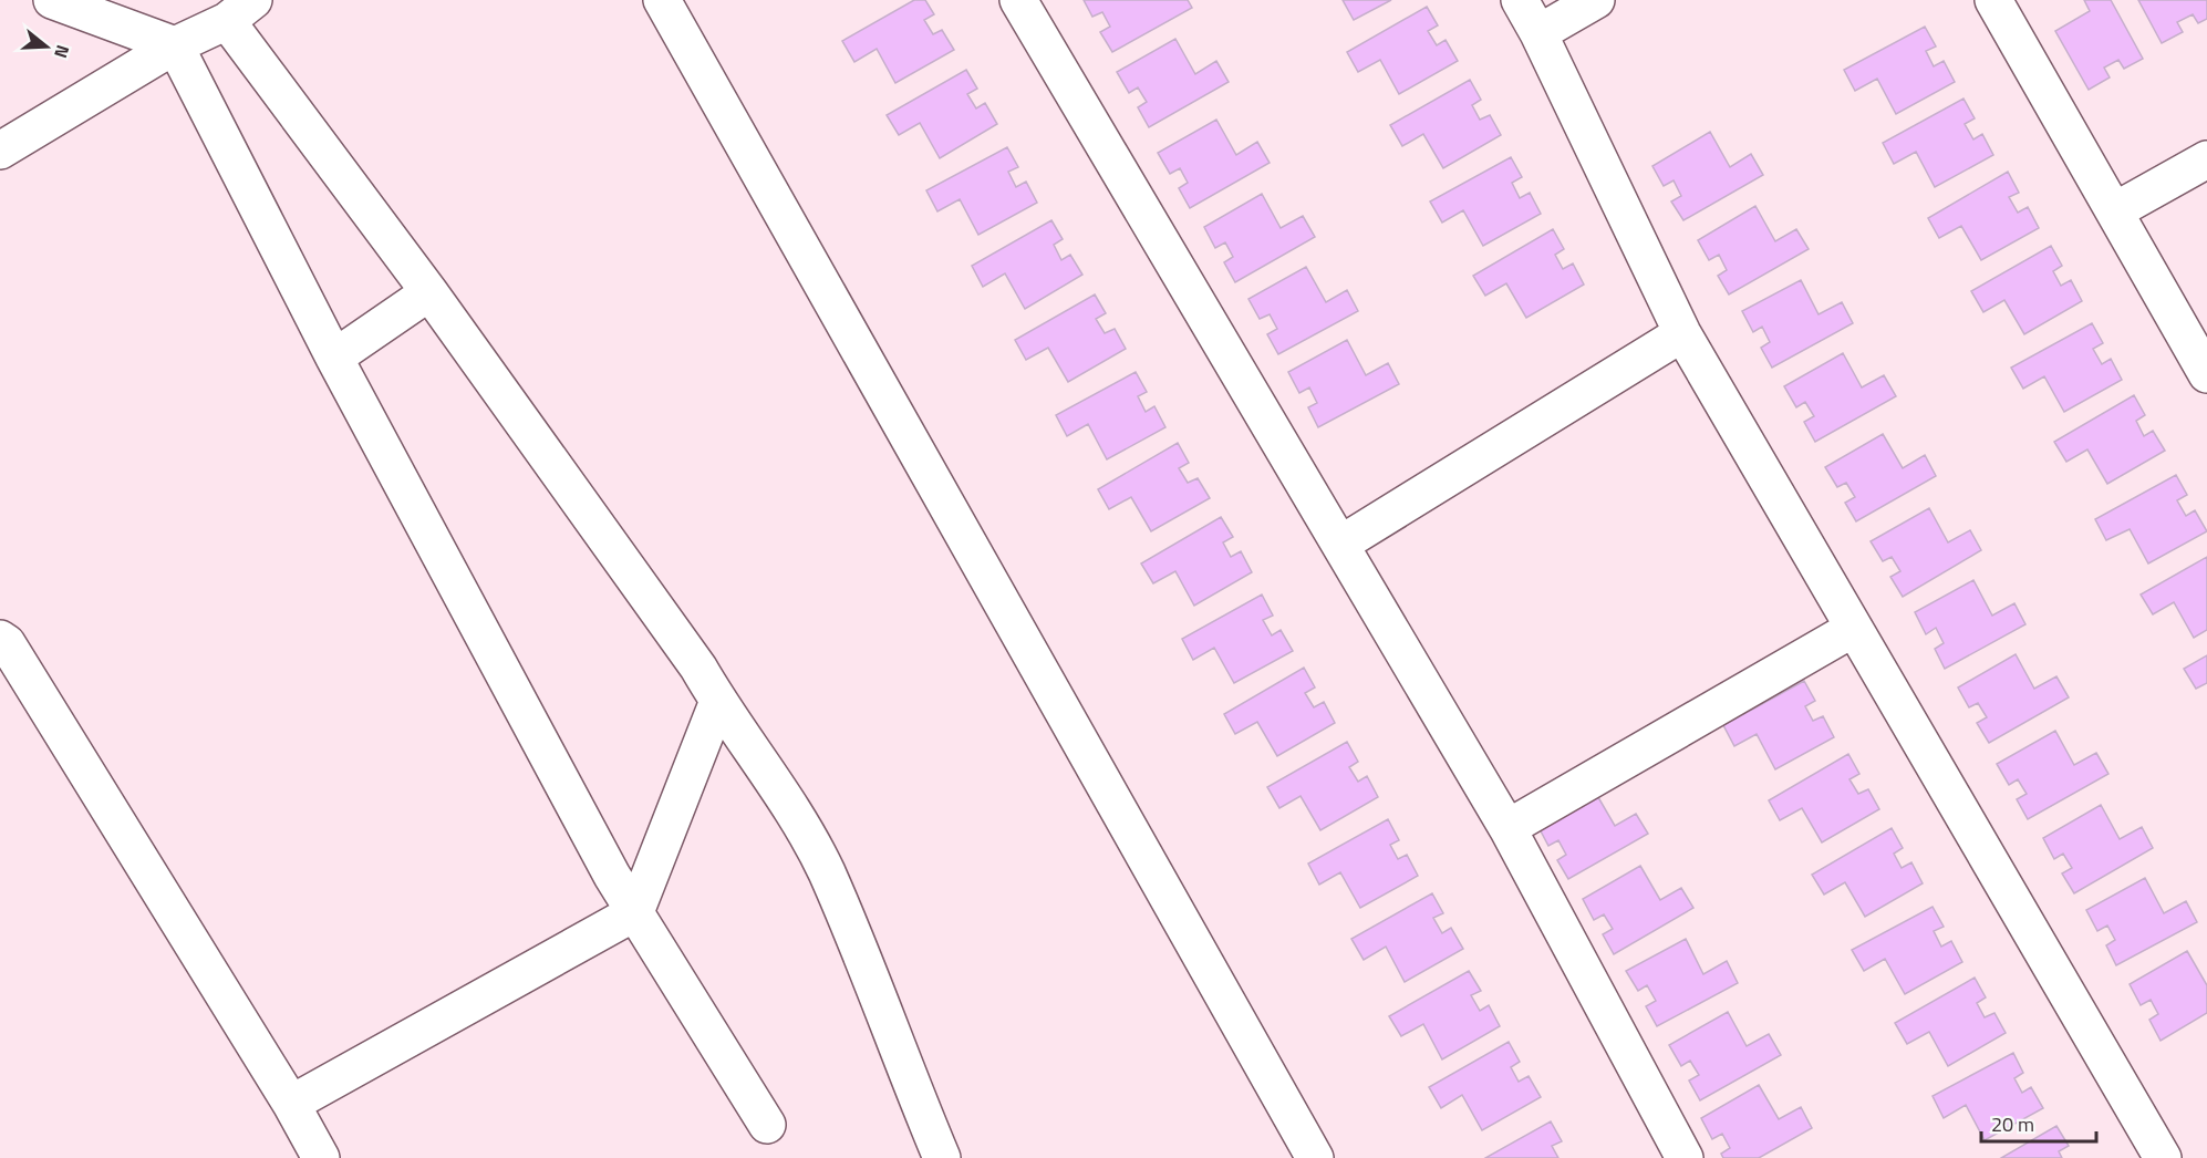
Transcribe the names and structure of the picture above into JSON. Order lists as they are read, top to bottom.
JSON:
{
  "scale_bar": "20 m",
  "north": "right"
}
